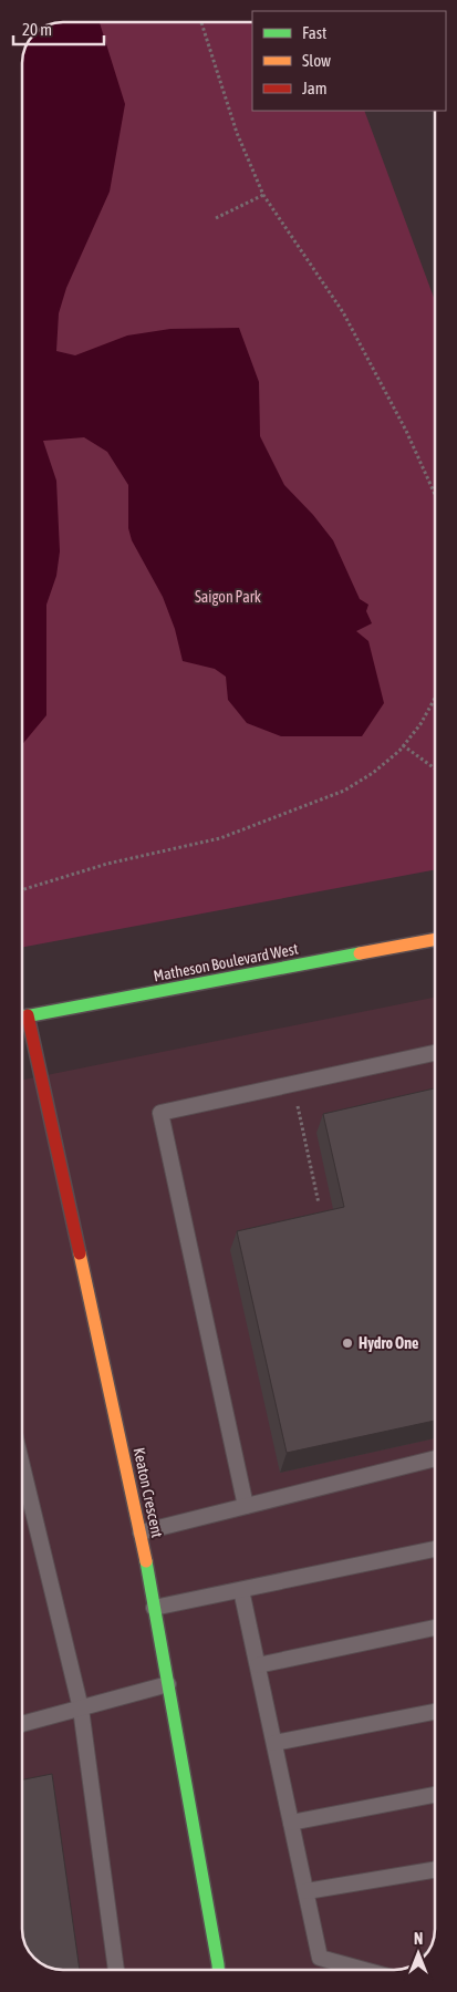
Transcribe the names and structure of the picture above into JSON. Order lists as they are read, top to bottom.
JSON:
{
  "streets": {
    "street": ["Matheson Boulevard West", "Keaton Crescent"]
  },
  "crossings": [
    ["Matheson Boulevard West", "Keaton Crescent"]
  ],
  "parks": ["Saigon Park"],
  "places": ["Hydro One"],
  "legend": ["Fast", "Slow", "Jam"],
  "scale_bar": "20 m",
  "north": "top"
}
